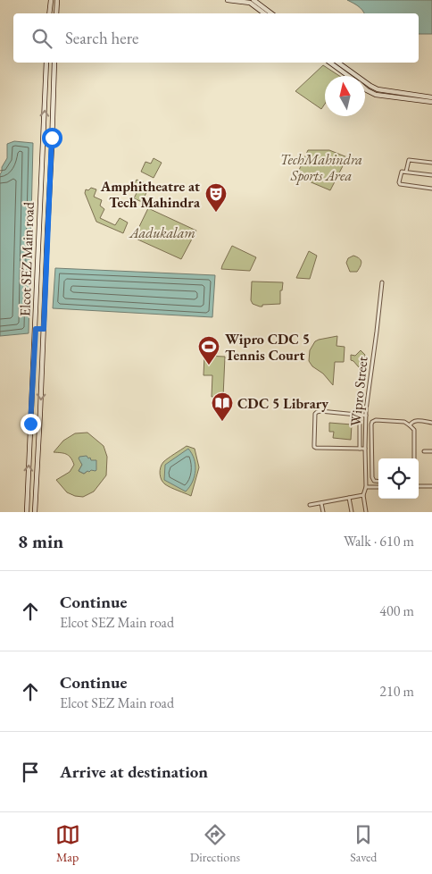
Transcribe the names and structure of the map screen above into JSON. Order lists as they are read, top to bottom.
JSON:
{
  "streets": {
    "street": ["Elcot SEZ Main road", "Wipro Street"]
  },
  "parks": ["TechMahindra Sports Area", "Aadukalam"],
  "places": {
    "theatre": ["Amphitheatre at Tech Mahindra"],
    "sports": ["Wipro CDC 5 Tennis Court"],
    "library": ["CDC 5 Library"]
  },
  "north": "top",
  "page": {
    "search": "Search here",
    "heading": ["8 min", "Walk · 610 m"],
    "list": [
      ["Continue", "Elcot SEZ Main road", "400 m"],
      ["Continue", "Elcot SEZ Main road", "210 m"],
      "Arrive at destination"
    ],
    "nav": ["Map", "Directions", "Saved"]
  }
}
